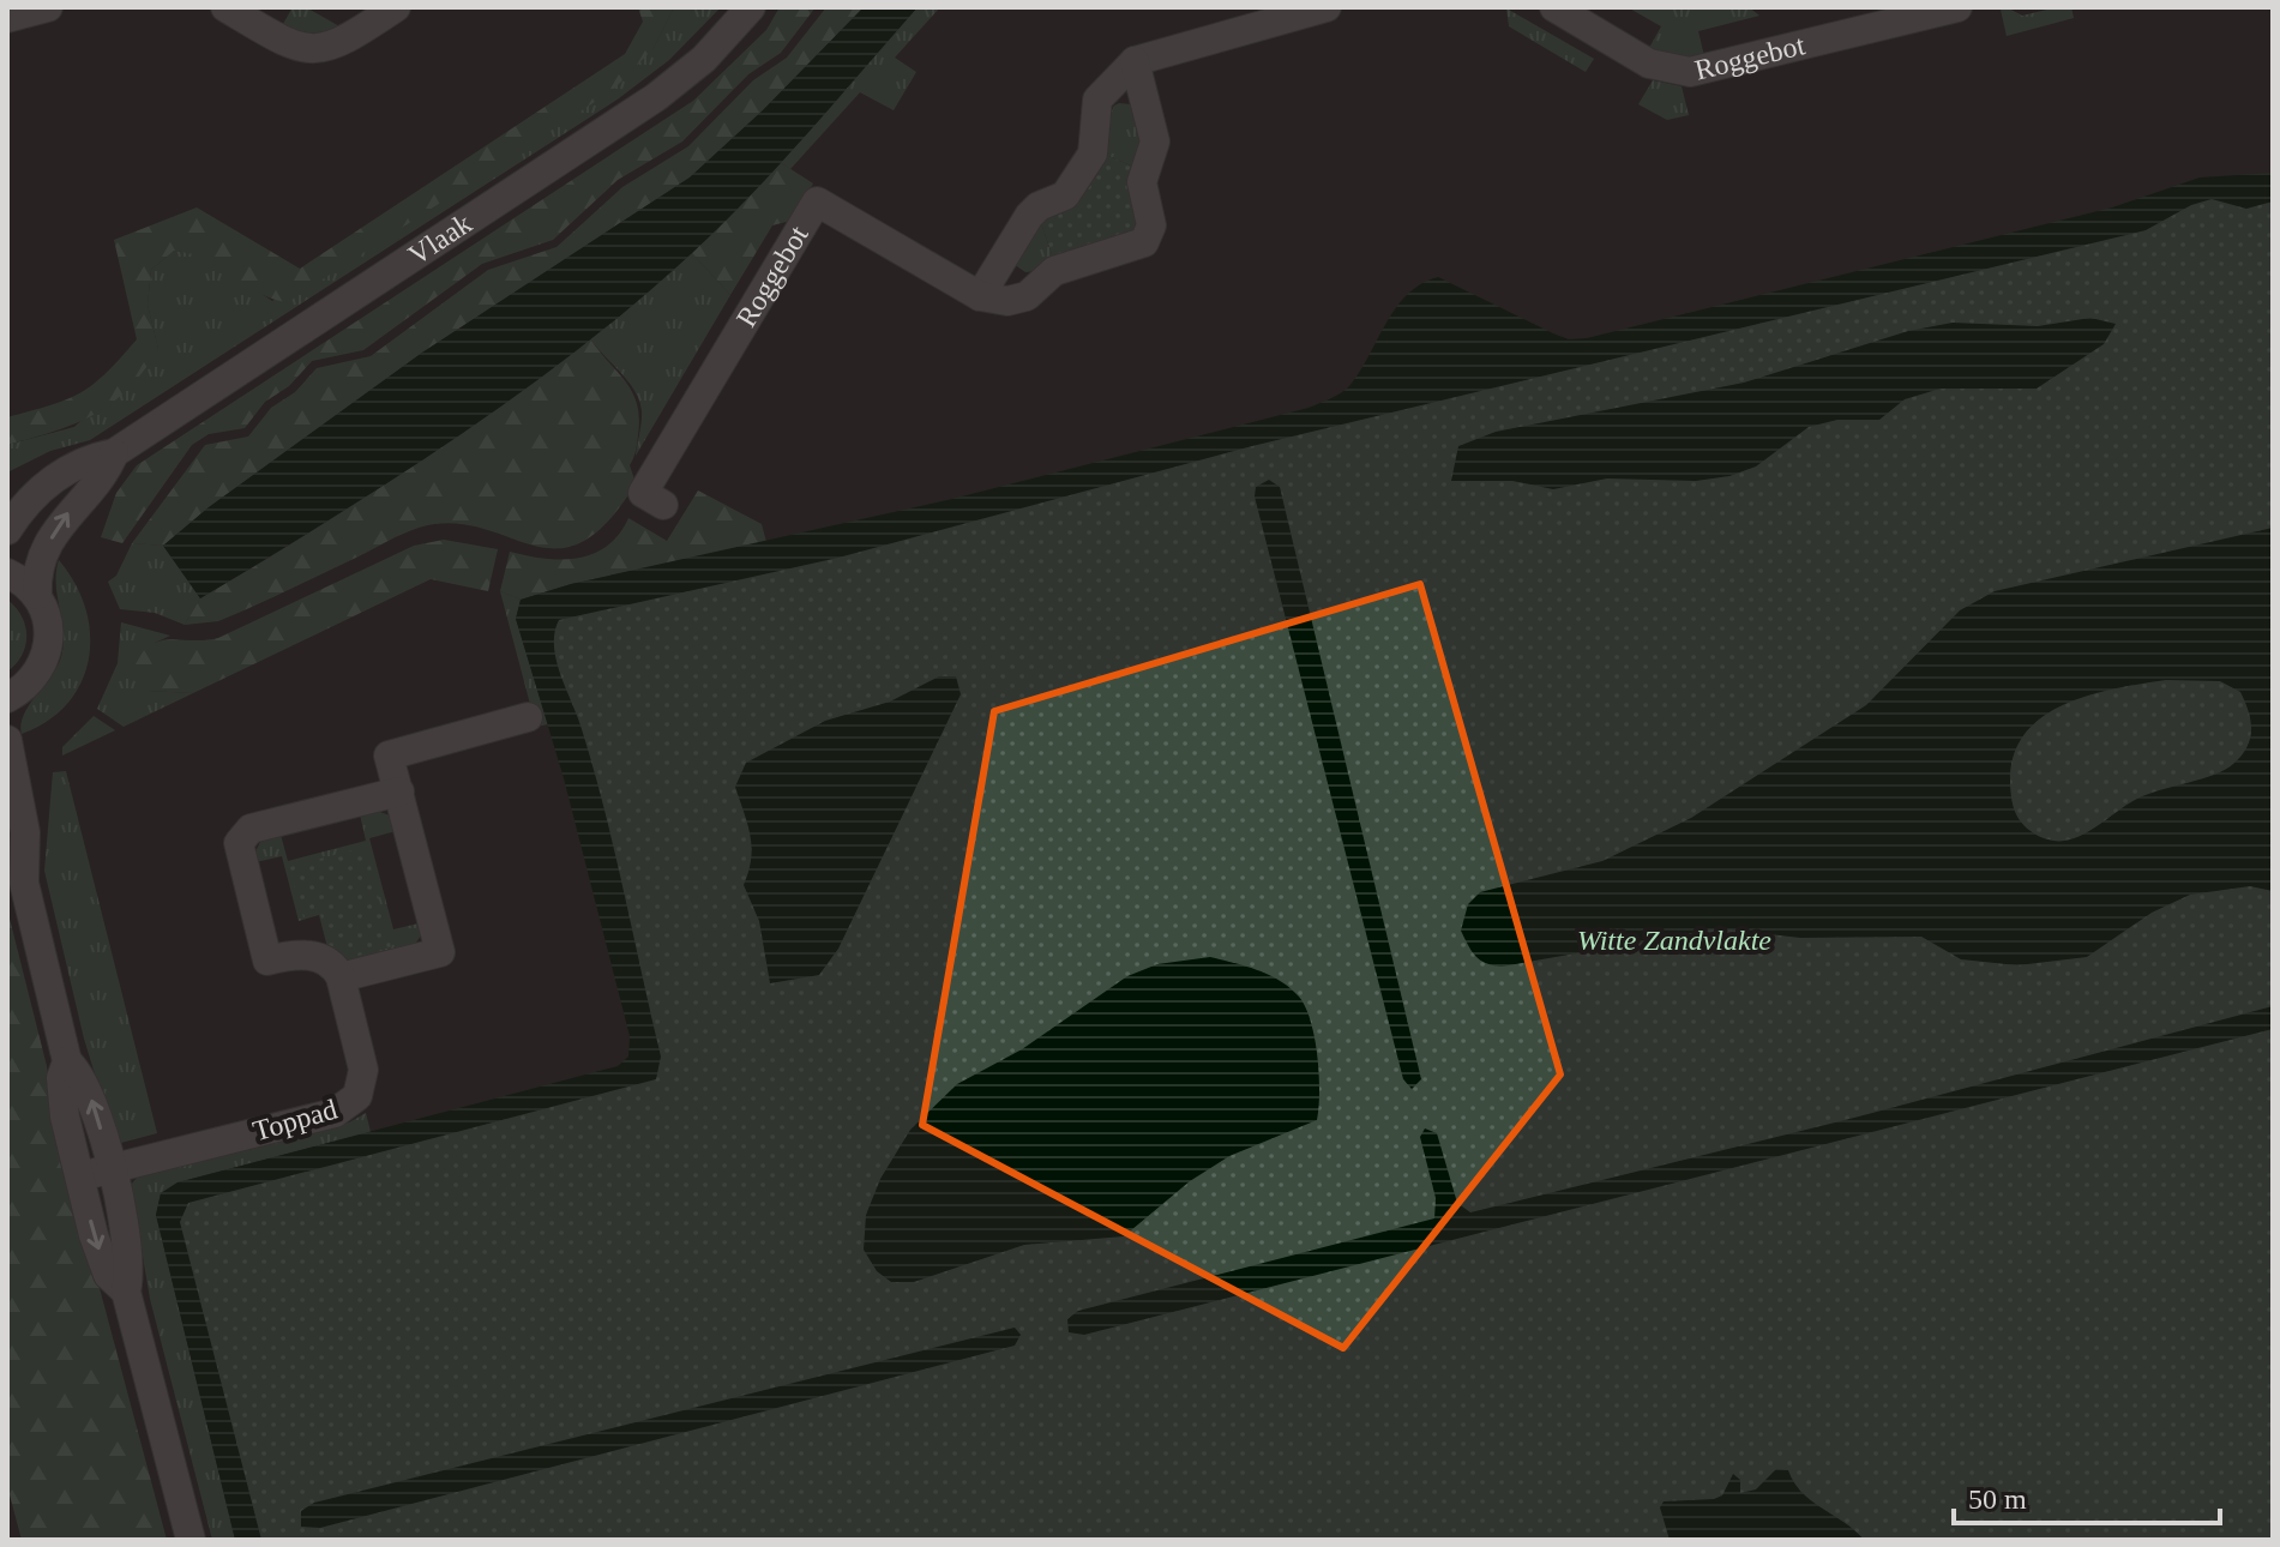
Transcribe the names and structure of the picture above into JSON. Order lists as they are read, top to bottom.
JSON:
{
  "streets": {
    "street": ["Roggebot", "Vlaak", "Toppad"]
  },
  "parks": ["Witte Zandvlakte"],
  "scale_bar": "50 m"
}
